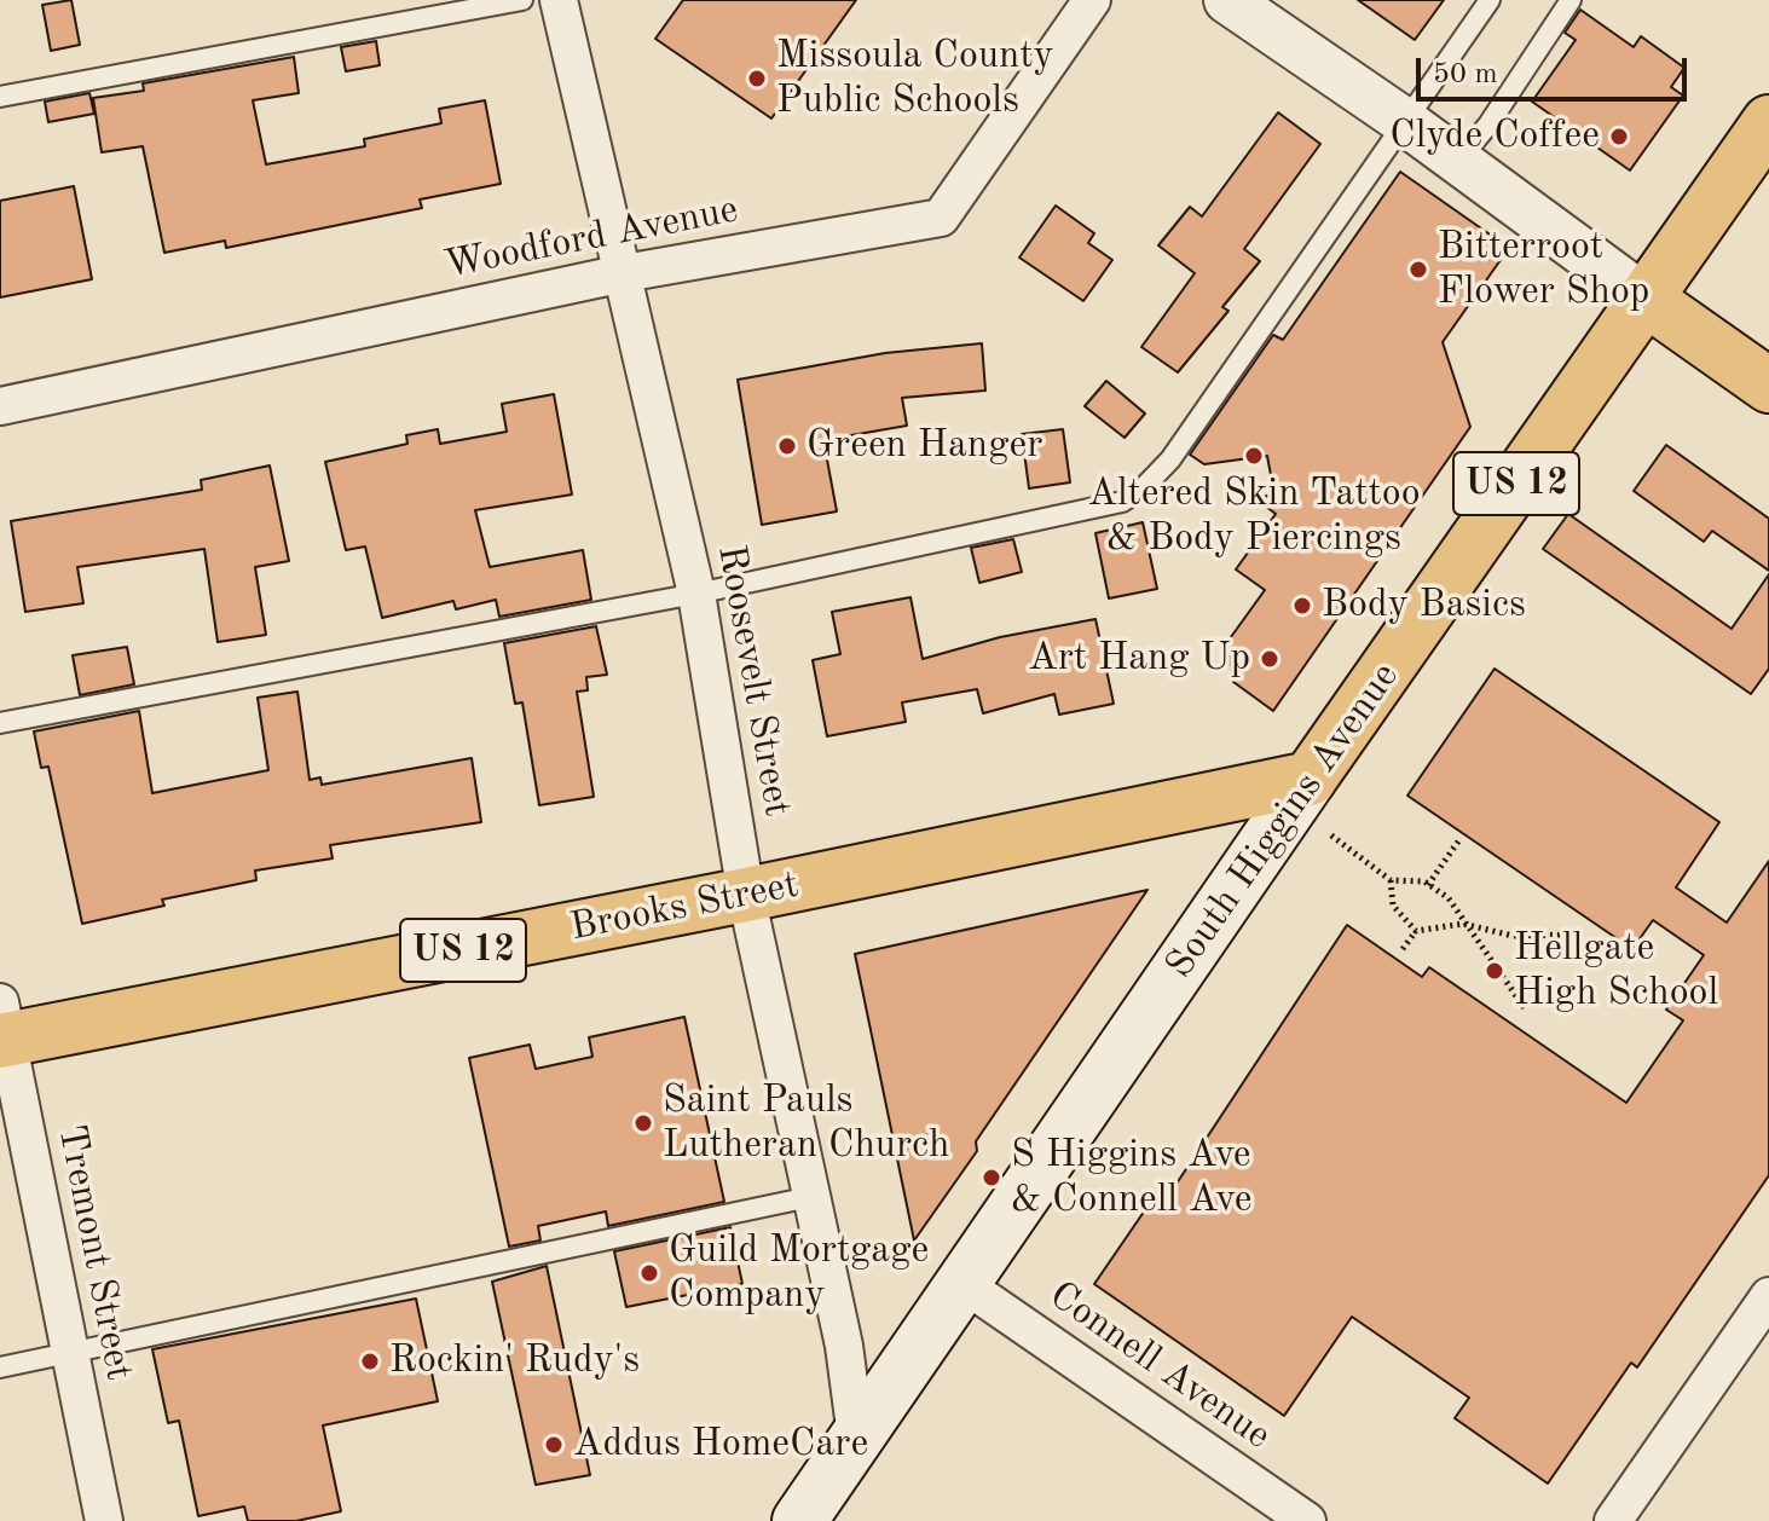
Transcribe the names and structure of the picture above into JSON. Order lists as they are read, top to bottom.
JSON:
{
  "streets": {
    "highway": ["US 12", "South Higgins Avenue", "Brooks Street"],
    "street": [
      "Woodford Avenue",
      "Roosevelt Street",
      "Tremont Street",
      "Connell Avenue"
    ]
  },
  "crossings": [
    ["Woodford Avenue", "Roosevelt Street"],
    ["Roosevelt Street", "South Higgins Avenue"],
    ["Roosevelt Street", "Brooks Street"],
    ["South Higgins Avenue", "Brooks Street"],
    ["South Higgins Avenue", "Connell Avenue"],
    ["Brooks Street", "Tremont Street"]
  ],
  "places": [
    "Missoula County Public Schools",
    "Clyde Coffee",
    "Bitterroot Flower Shop",
    "Green Hanger",
    "Altered Skin Tattoo & Body Piercings",
    "Body Basics",
    "Art Hang Up",
    "Hellgate High School",
    "Saint Pauls Lutheran Church",
    "S Higgins Ave & Connell Ave",
    "Guild Mortgage Company",
    "Rockin' Rudy's",
    "Addus HomeCare"
  ],
  "scale_bar": "50 m"
}
